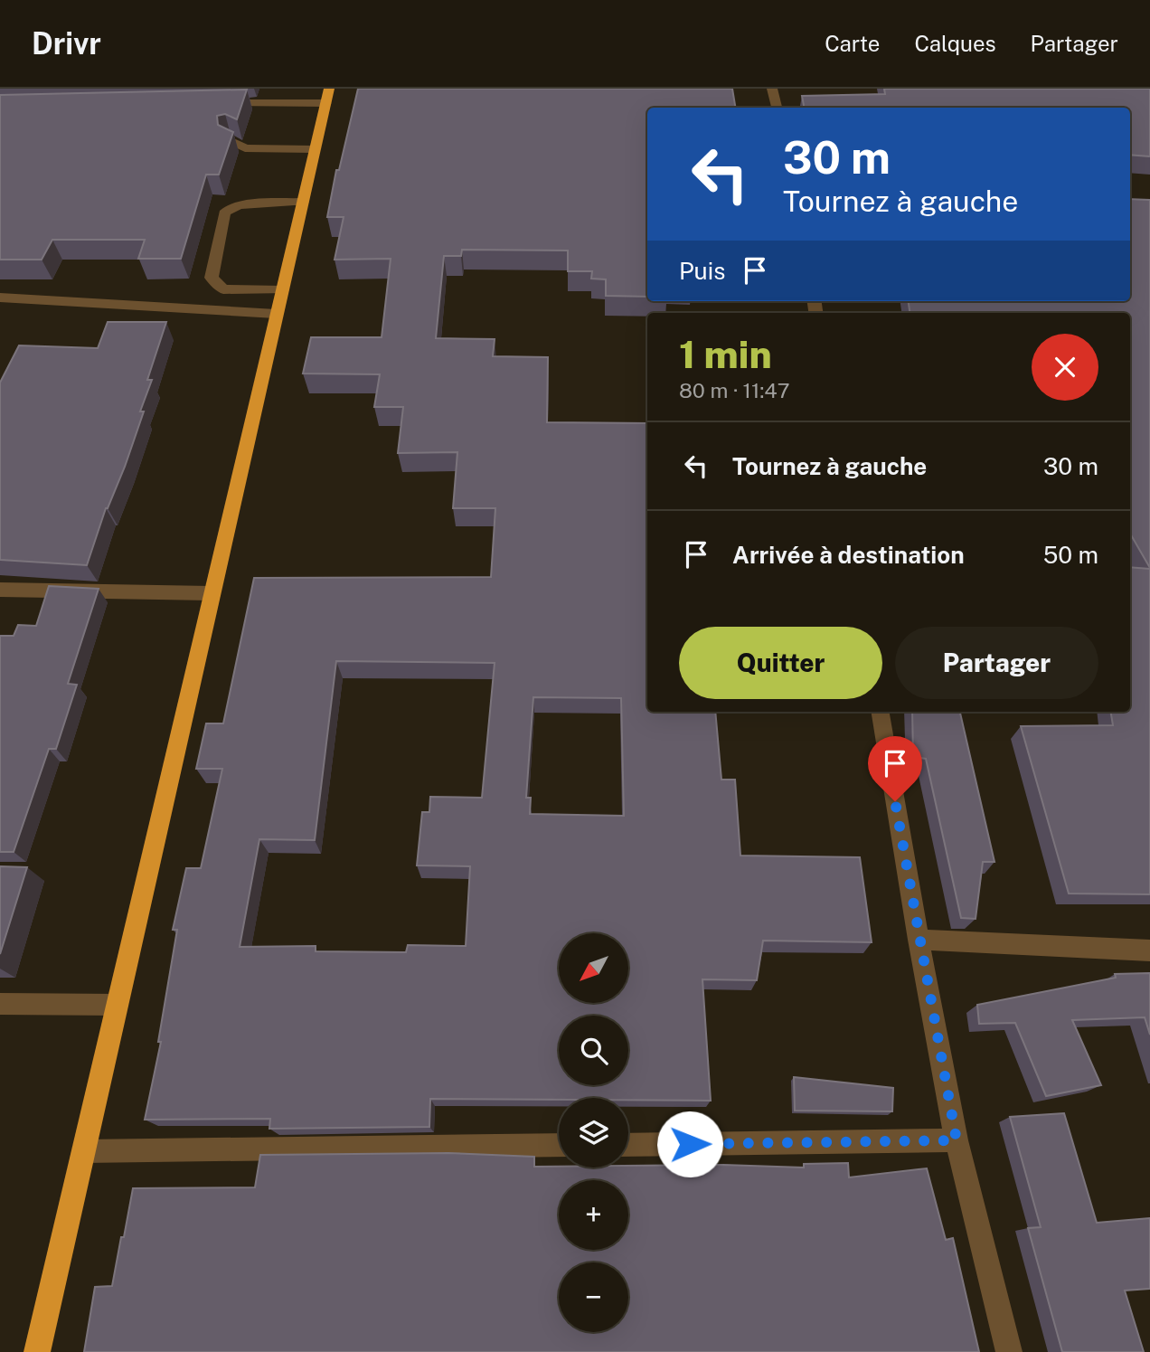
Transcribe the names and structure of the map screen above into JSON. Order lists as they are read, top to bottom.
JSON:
{
  "north": "bottom left",
  "page": {
    "header": "Drivr",
    "nav": ["Carte", "Calques", "Partager"],
    "turn": ["30 m", "Tournez à gauche"],
    "then": "Puis",
    "heading": ["1 min", "80 m · 11:47"],
    "list": [
      {
        "name": "Tournez à gauche",
        "value": "30 m"
      },
      {
        "name": "Arrivée à destination",
        "value": "50 m"
      }
    ],
    "buttons": ["Quitter", "Partager"],
    "map_buttons": ["+", "−"]
  }
}
